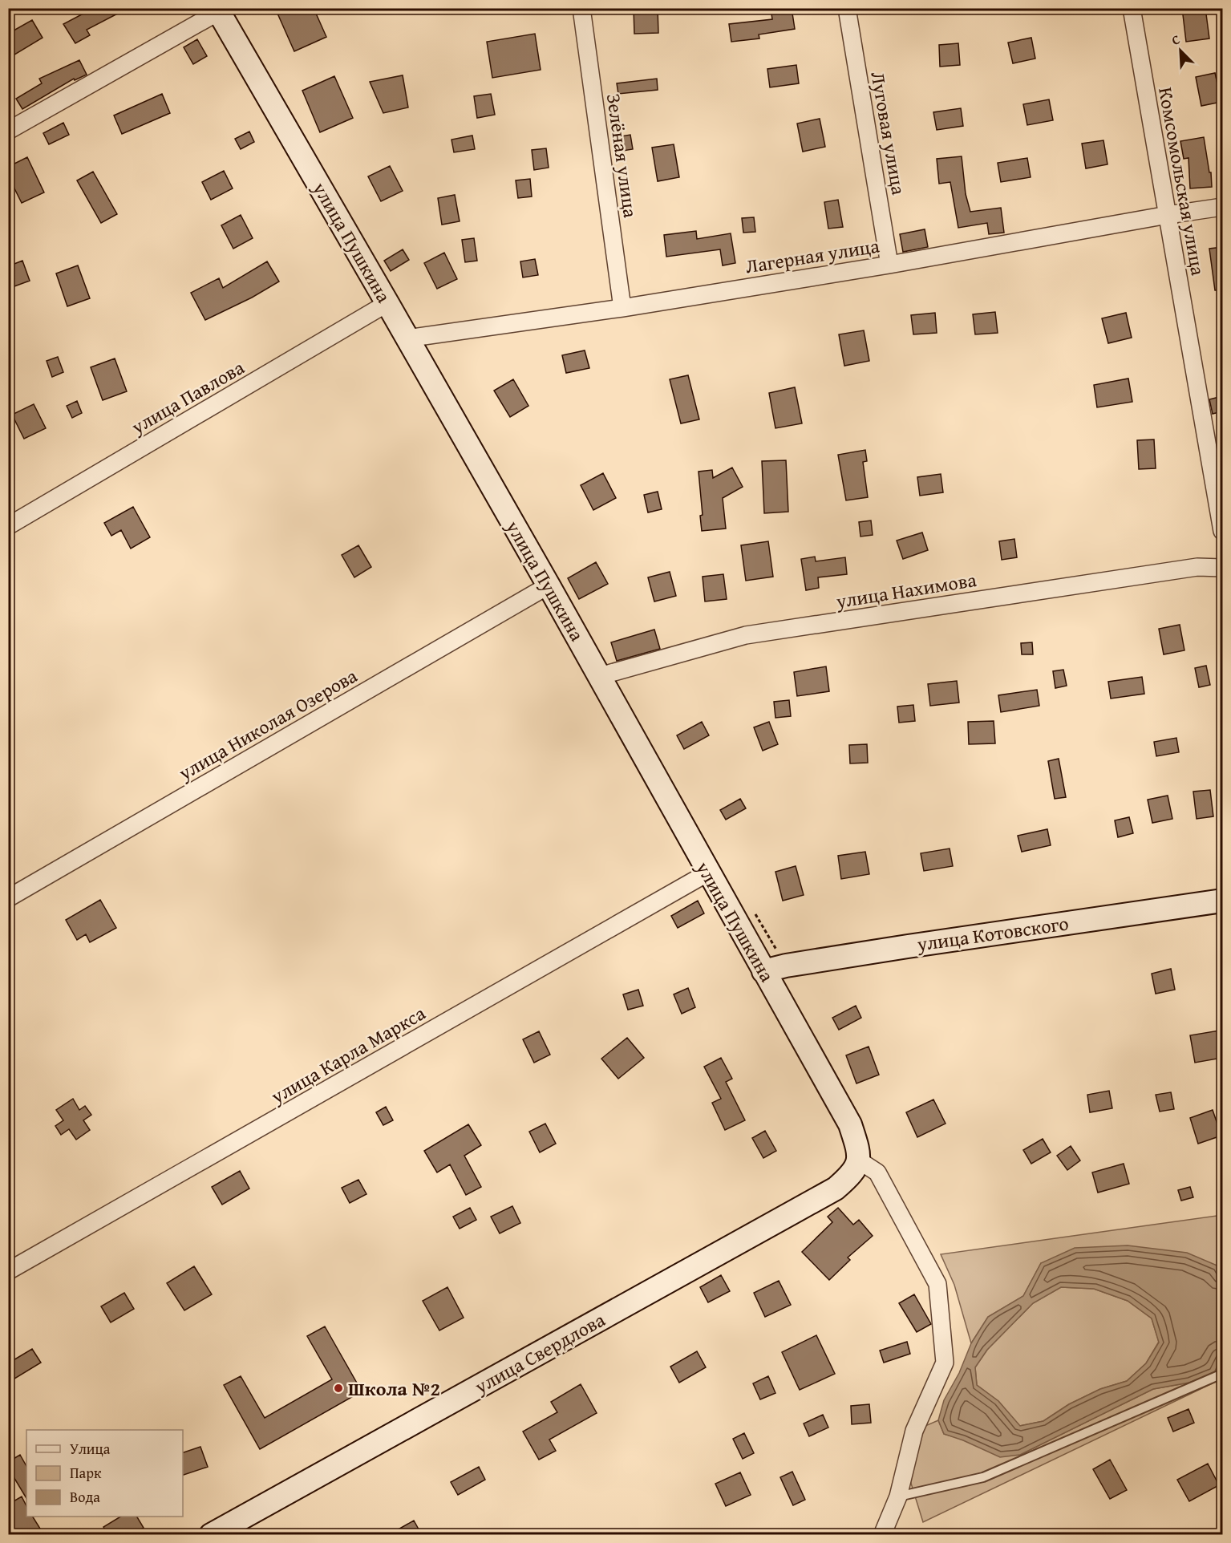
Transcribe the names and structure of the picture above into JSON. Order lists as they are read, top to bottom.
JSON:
{
  "streets": {
    "main road": ["улица Пушкина", "улица Котовского", "улица Свердлова"],
    "street": [
      "Луговая улица",
      "Зелёная улица",
      "Комсомольская улица",
      "Лагерная улица",
      "улица Павлова",
      "улица Нахимова",
      "улица Николая Озерова",
      "улица Карла Маркса"
    ]
  },
  "crossings": [
    ["Луговая улица", "Лагерная улица"],
    ["Зелёная улица", "Лагерная улица"],
    ["Комсомольская улица", "Лагерная улица"],
    ["улица Пушкина", "Лагерная улица"],
    ["улица Пушкина", "улица Павлова"],
    ["улица Пушкина", "улица Нахимова"],
    ["улица Пушкина", "улица Николая Озерова"],
    ["улица Пушкина", "улица Котовского"],
    ["улица Пушкина", "улица Карла Маркса"],
    ["улица Пушкина", "улица Свердлова"]
  ],
  "places": ["Школа №2"],
  "legend": ["Улица", "Парк", "Вода"],
  "north": "top left"
}
